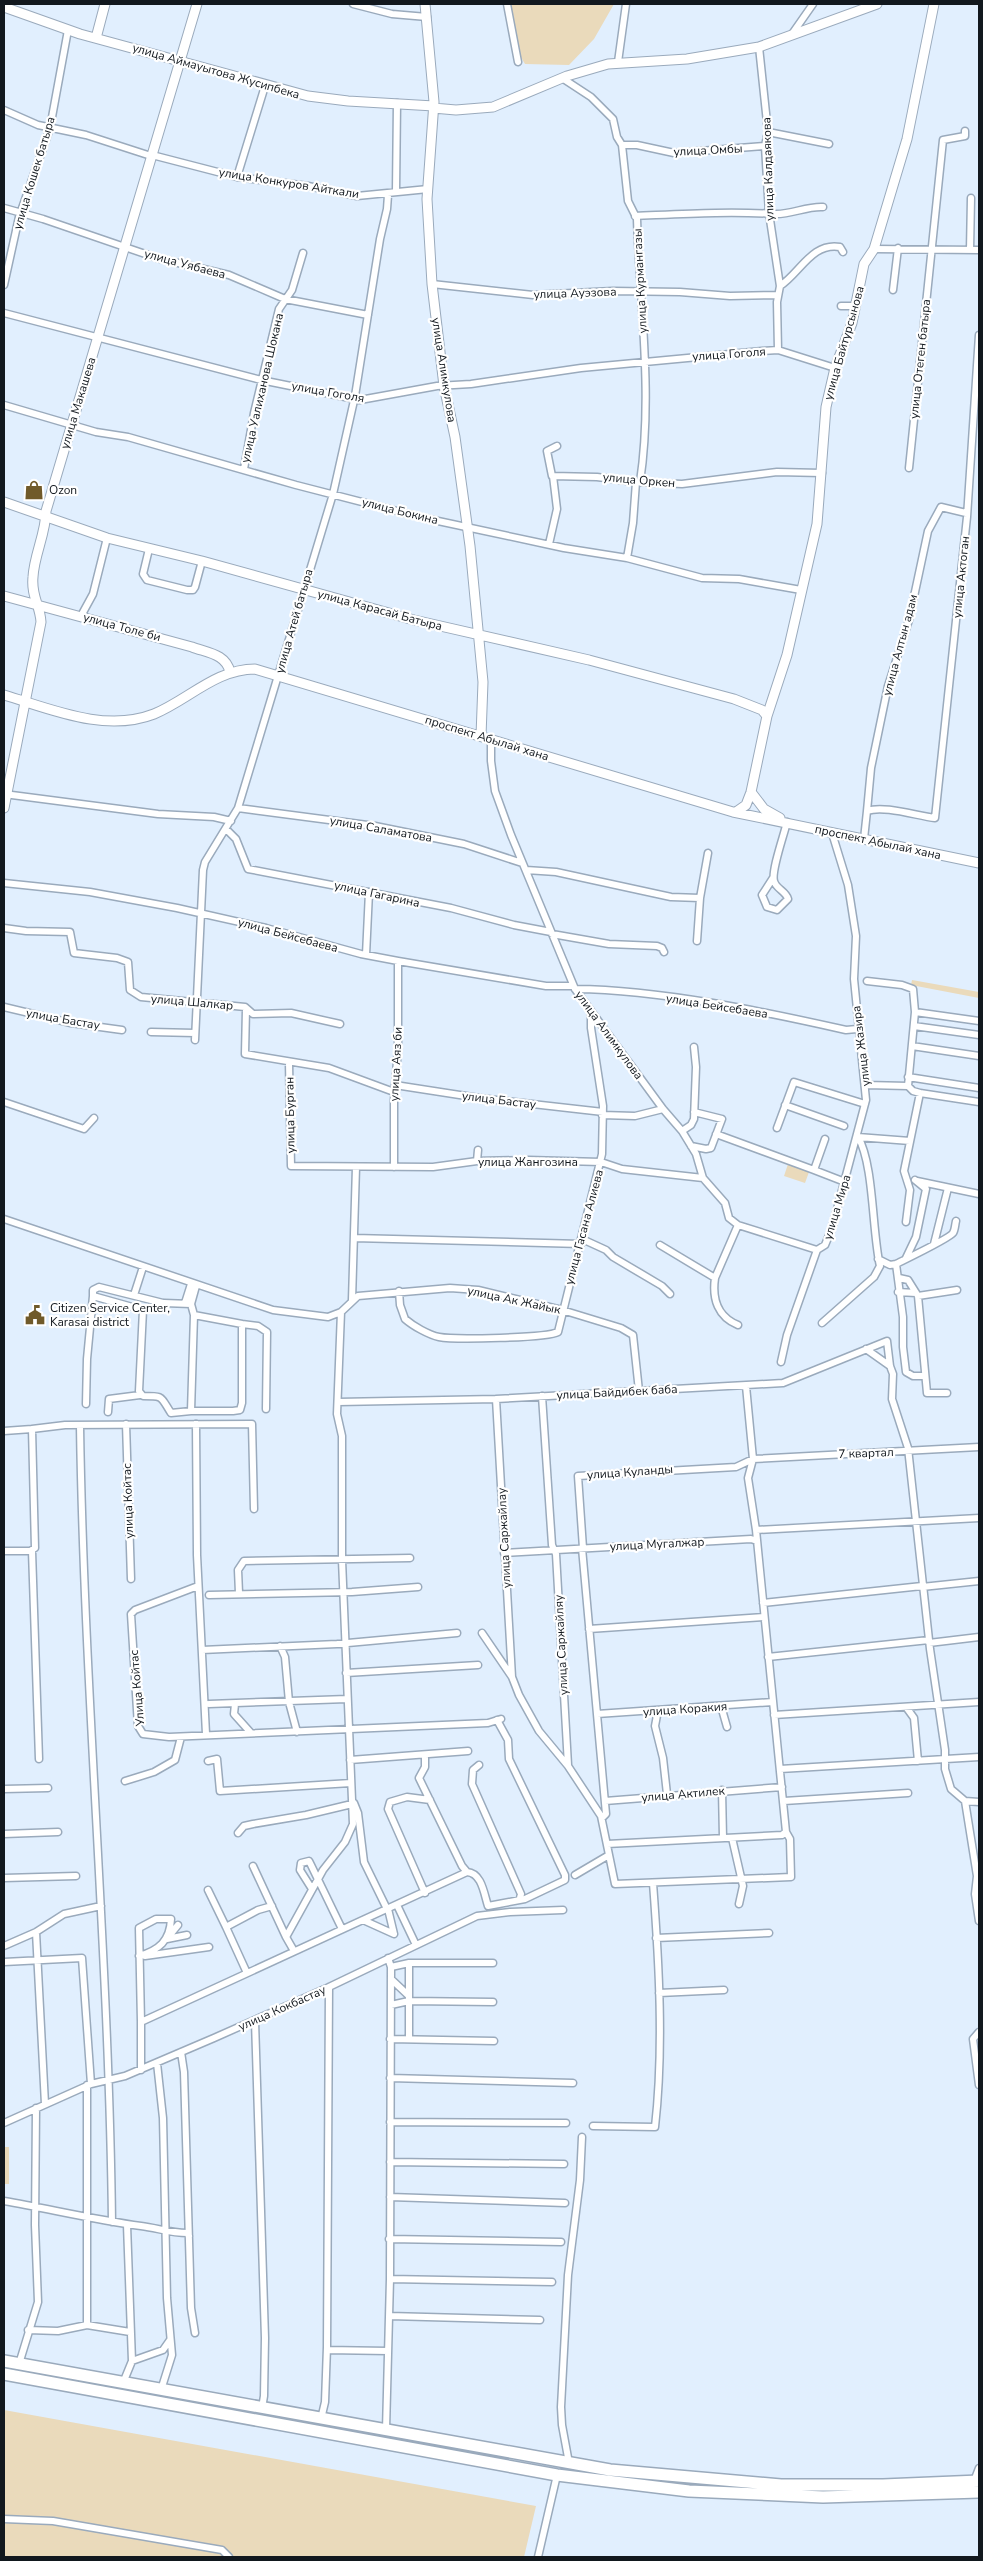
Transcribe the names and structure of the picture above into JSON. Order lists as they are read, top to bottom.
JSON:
{
  "streets": {
    "street": [
      "улица Аймауытова Жусипбека",
      "улица Омбы",
      "улица Калдаякова",
      "улица Кошек батыра",
      "улица Конкуров Айткали",
      "улица Уябаева",
      "улица Курмангазы",
      "улица Ауэзова",
      "улица Байтурсынова",
      "улица Гоголя",
      "улица Отеген батыра",
      "улица Алимкулова",
      "улица Уалиханова Шокана",
      "улица Макашева",
      "улица Оркен",
      "улица Бокина",
      "улица Актоган",
      "улица Карасай Батыра",
      "улица Атей батыра",
      "улица Толе би",
      "улица Алтын адам",
      "проспект Абылай хана",
      "улица Саламатова",
      "улица Гагарина",
      "улица Бейсебаева",
      "улица Шалкар",
      "улица Бастау",
      "улица Жазира",
      "улица Аяз би",
      "улица Бурган",
      "улица Жангозина",
      "улица Мира",
      "улица Гасана Алиева",
      "улица Ак Жайык",
      "улица Байдибек баба",
      "7 квартал",
      "улица Куланды",
      "улица Койтас",
      "улица Саржайлау",
      "улица Мугалжар",
      "улица Саржайляу",
      "Улица Койтас",
      "улица Коракия",
      "улица Актилек",
      "улица Кокбастау"
    ]
  },
  "crossings": [
    ["улица Аймауытова Жусипбека", "улица Калдаякова"],
    ["улица Аймауытова Жусипбека", "улица Кошек батыра"],
    ["улица Аймауытова Жусипбека", "улица Курмангазы"],
    ["улица Аймауытова Жусипбека", "улица Алимкулова"],
    ["улица Аймауытова Жусипбека", "улица Макашева"],
    ["улица Омбы", "улица Калдаякова"],
    ["улица Омбы", "улица Курмангазы"],
    ["улица Калдаякова", "улица Ауэзова"],
    ["улица Калдаякова", "улица Гоголя"],
    ["улица Кошек батыра", "улица Конкуров Айткали"],
    ["улица Кошек батыра", "улица Уябаева"],
    ["улица Конкуров Айткали", "улица Алимкулова"],
    ["улица Конкуров Айткали", "улица Макашева"],
    ["улица Конкуров Айткали", "улица Атей батыра"],
    ["улица Уябаева", "улица Уалиханова Шокана"],
    ["улица Уябаева", "улица Макашева"],
    ["улица Уябаева", "улица Атей батыра"],
    ["улица Курмангазы", "улица Ауэзова"],
    ["улица Курмангазы", "улица Гоголя"],
    ["улица Курмангазы", "улица Оркен"],
    ["улица Курмангазы", "улица Бокина"],
    ["улица Ауэзова", "улица Алимкулова"],
    ["улица Байтурсынова", "улица Гоголя"],
    ["улица Байтурсынова", "улица Оркен"],
    ["улица Байтурсынова", "улица Бокина"],
    ["улица Гоголя", "улица Алимкулова"],
    ["улица Гоголя", "улица Уалиханова Шокана"],
    ["улица Гоголя", "улица Макашева"],
    ["улица Гоголя", "улица Атей батыра"],
    ["улица Алимкулова", "улица Бокина"],
    ["улица Алимкулова", "улица Карасай Батыра"],
    ["улица Алимкулова", "проспект Абылай хана"],
    ["улица Алимкулова", "улица Саламатова"],
    ["улица Алимкулова", "улица Гагарина"],
    ["улица Алимкулова", "улица Бейсебаева"],
    ["улица Алимкулова", "улица Бастау"],
    ["улица Алимкулова", "улица Жангозина"],
    ["улица Алимкулова", "улица Мира"],
    ["улица Алимкулова", "улица Гасана Алиева"],
    ["улица Уалиханова Шокана", "улица Бокина"],
    ["улица Макашева", "улица Бокина"],
    ["улица Макашева", "улица Карасай Батыра"],
    ["улица Макашева", "улица Толе би"],
    ["улица Макашева", "проспект Абылай хана"],
    ["улица Бокина", "улица Атей батыра"],
    ["улица Актоган", "улица Алтын адам"],
    ["улица Карасай Батыра", "улица Атей батыра"],
    ["улица Атей батыра", "проспект Абылай хана"],
    ["улица Атей батыра", "улица Саламатова"],
    ["улица Атей батыра", "улица Гагарина"],
    ["улица Атей батыра", "улица Бейсебаева"],
    ["улица Атей батыра", "улица Шалкар"],
    ["улица Толе би", "проспект Абылай хана"],
    ["проспект Абылай хана", "улица Жазира"],
    ["улица Бейсебаева", "улица Жазира"],
    ["улица Бейсебаева", "улица Аяз би"],
    ["улица Бастау", "улица Аяз би"],
    ["улица Бастау", "улица Гасана Алиева"],
    ["улица Жазира", "улица Мира"],
    ["улица Аяз би", "улица Жангозина"],
    ["улица Бурган", "улица Жангозина"],
    ["улица Жангозина", "улица Гасана Алиева"],
    ["улица Гасана Алиева", "улица Ак Жайык"],
    ["улица Ак Жайык", "улица Байдибек баба"],
    ["улица Байдибек баба", "улица Саржайлау"],
    ["улица Байдибек баба", "улица Саржайляу"],
    ["7 квартал", "улица Куланды"],
    ["улица Куланды", "улица Мугалжар"],
    ["улица Саржайлау", "улица Мугалжар"],
    ["улица Мугалжар", "улица Саржайляу"]
  ],
  "places": {
    "shop": ["Ozon"],
    "public building": ["Citizen Service Center, Karasai district"]
  }
}
